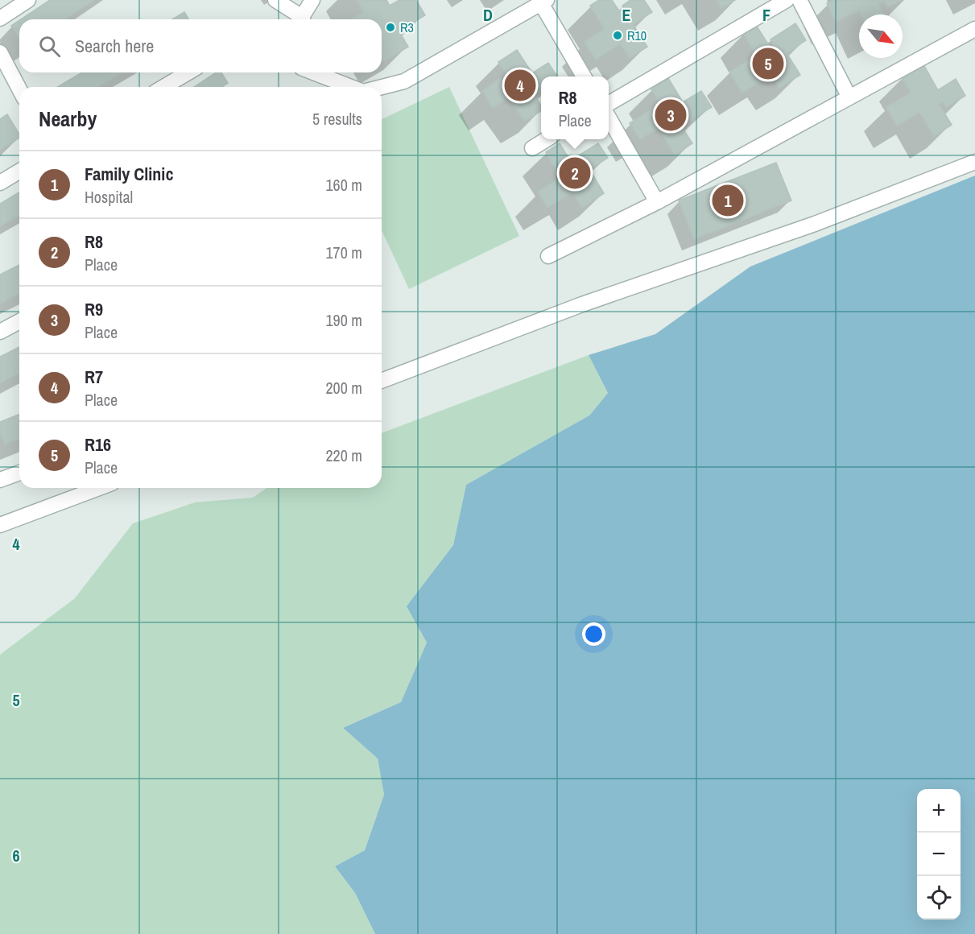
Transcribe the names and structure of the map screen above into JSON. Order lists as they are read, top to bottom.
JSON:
{
  "places": ["R3", "R10"],
  "north": "bottom right",
  "page": {
    "search": "Search here",
    "pins": [
      "5",
      "4",
      "3",
      "2",
      "1"
    ],
    "popup": ["R8", "Place"],
    "heading": ["Nearby", "5 results"],
    "list": [
      {
        "mark": "1",
        "name": "Family Clinic",
        "note": "Hospital",
        "value": "160 m"
      },
      {
        "mark": "2",
        "name": "R8",
        "note": "Place",
        "value": "170 m"
      },
      {
        "mark": "3",
        "name": "R9",
        "note": "Place",
        "value": "190 m"
      },
      {
        "mark": "4",
        "name": "R7",
        "note": "Place",
        "value": "200 m"
      },
      {
        "mark": "5",
        "name": "R16",
        "note": "Place",
        "value": "220 m"
      }
    ],
    "map_buttons": ["+", "−"]
  },
  "grid": {
    "columns": ["D", "E", "F"],
    "rows": ["4", "5", "6"]
  }
}
